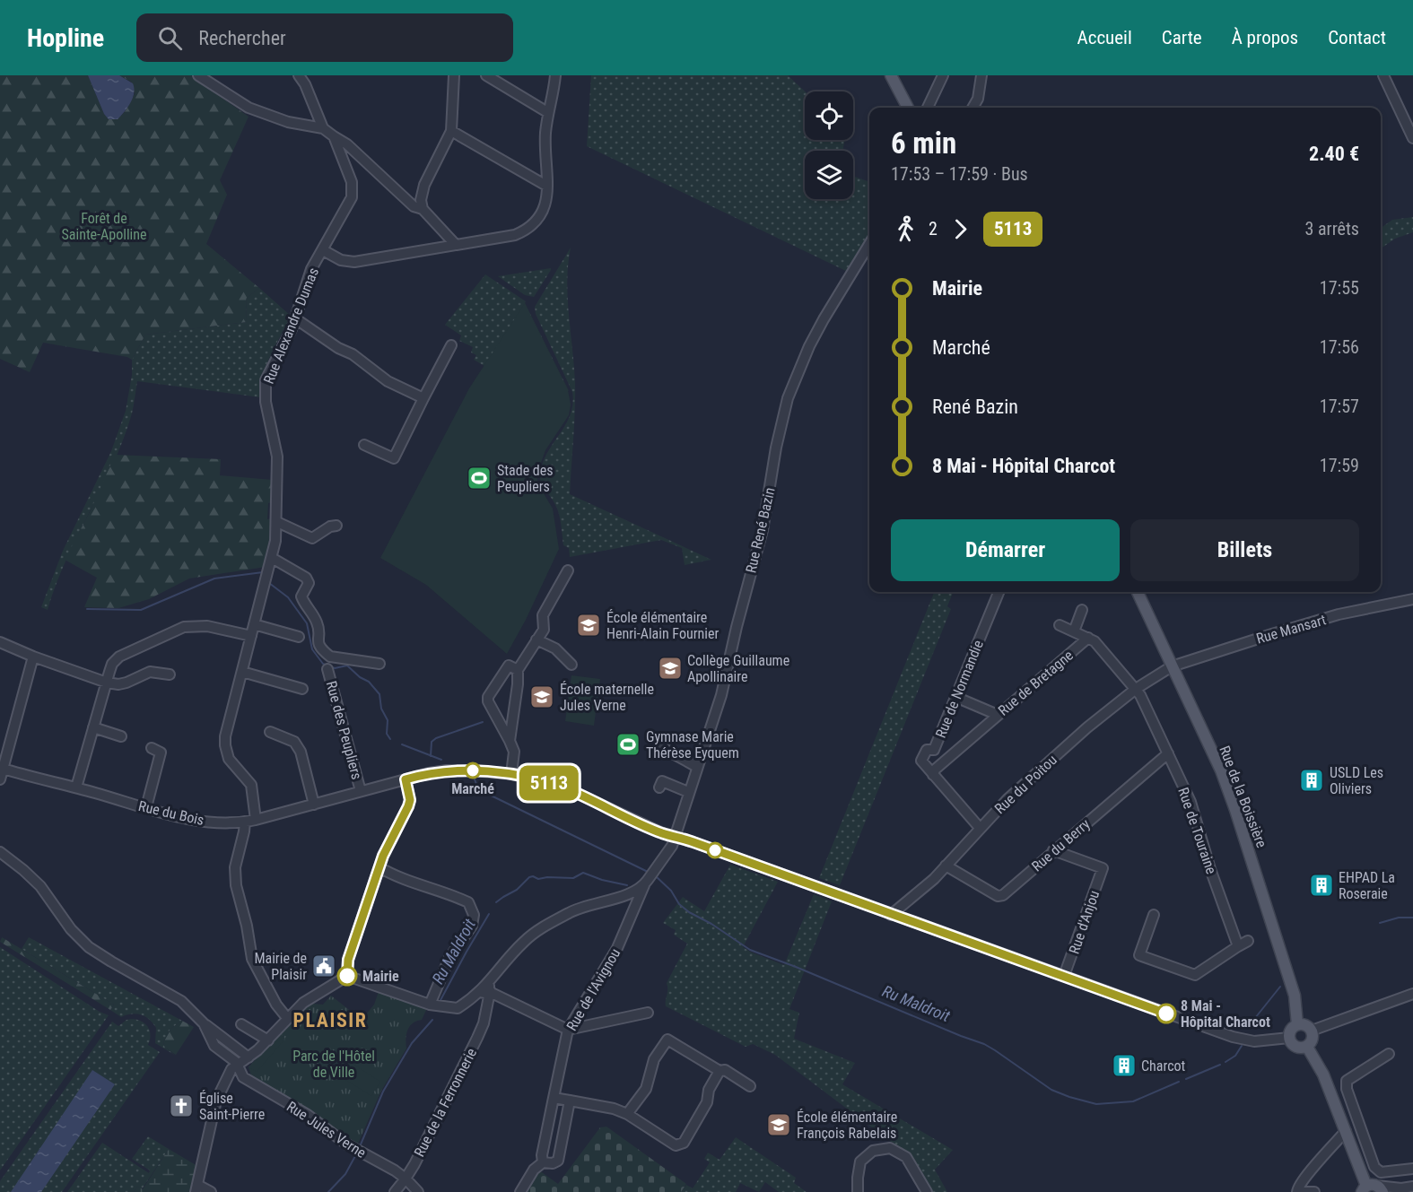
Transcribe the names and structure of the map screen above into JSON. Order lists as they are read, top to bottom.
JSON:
{
  "streets": {
    "main road": ["Rue de la Boissière"],
    "street": [
      "Rue Alexandre Dumas",
      "Rue René Bazin",
      "Rue Mansart",
      "Rue de Bretagne",
      "Rue de Normandie",
      "Rue des Peupliers",
      "Rue du Poitou",
      "Rue du Bois",
      "Rue de Touraine",
      "Rue du Berry",
      "Rue d'Anjou",
      "Rue de l'Avignou",
      "Rue de la Ferronnerie",
      "Rue Jules Verne"
    ]
  },
  "crossings": [
    ["Rue Alexandre Dumas", "Rue des Peupliers"],
    ["Rue Alexandre Dumas", "Rue du Bois"],
    ["Rue René Bazin", "Rue du Bois"],
    ["Rue René Bazin", "Rue de l'Avignou"],
    ["Rue Mansart", "Rue du Poitou"],
    ["Rue Mansart", "Rue de la Boissière"],
    ["Rue de Bretagne", "Rue de Normandie"],
    ["Rue de Normandie", "Rue du Poitou"],
    ["Rue des Peupliers", "Rue du Bois"],
    ["Rue du Poitou", "Rue de la Boissière"],
    ["Rue du Poitou", "Rue du Bois"],
    ["Rue du Poitou", "Rue de Touraine"],
    ["Rue du Poitou", "Rue du Berry"],
    ["Rue de la Boissière", "Rue du Bois"],
    ["Rue du Bois", "Rue d'Anjou"],
    ["Rue du Bois", "Rue de l'Avignou"],
    ["Rue de Touraine", "Rue du Berry"],
    ["Rue du Berry", "Rue d'Anjou"],
    ["Rue de la Ferronnerie", "Rue Jules Verne"]
  ],
  "districts": ["PLAISIR"],
  "water": ["Ru Maldroit"],
  "parks": ["Forêt de Sainte-Apolline", "Parc de l'Hôtel de Ville"],
  "places": {
    "sports": ["Stade des Peupliers", "Gymnase Marie Thérèse Eyquem"],
    "school or university": [
      "École élémentaire Henri-Alain Fournier",
      "Collège Guillaume Apollinaire",
      "École maternelle Jules Verne",
      "École élémentaire François Rabelais"
    ],
    "other": ["Marché", "Mairie", "8 Mai - Hôpital Charcot"],
    "building": ["USLD Les Oliviers", "EHPAD La Roseraie", "Charcot"],
    "public building": ["Mairie de Plaisir"],
    "church": ["Église Saint-Pierre"]
  },
  "lines": ["bus line 5113"],
  "page": {
    "header": "Hopline",
    "search": "Rechercher",
    "nav": [
      "Accueil",
      "Carte",
      "À propos",
      "Contact"
    ],
    "on_map": "5113",
    "heading": ["6 min", "17:53 – 17:59 · Bus", "2.40 €"],
    "legs": ["2", "5113", "3 arrêts"],
    "list": [
      {
        "name": "Mairie",
        "value": "17:55"
      },
      {
        "name": "Marché",
        "value": "17:56"
      },
      {
        "name": "René Bazin",
        "value": "17:57"
      },
      {
        "name": "8 Mai - Hôpital Charcot",
        "value": "17:59"
      }
    ],
    "buttons": ["Démarrer", "Billets"]
  }
}
